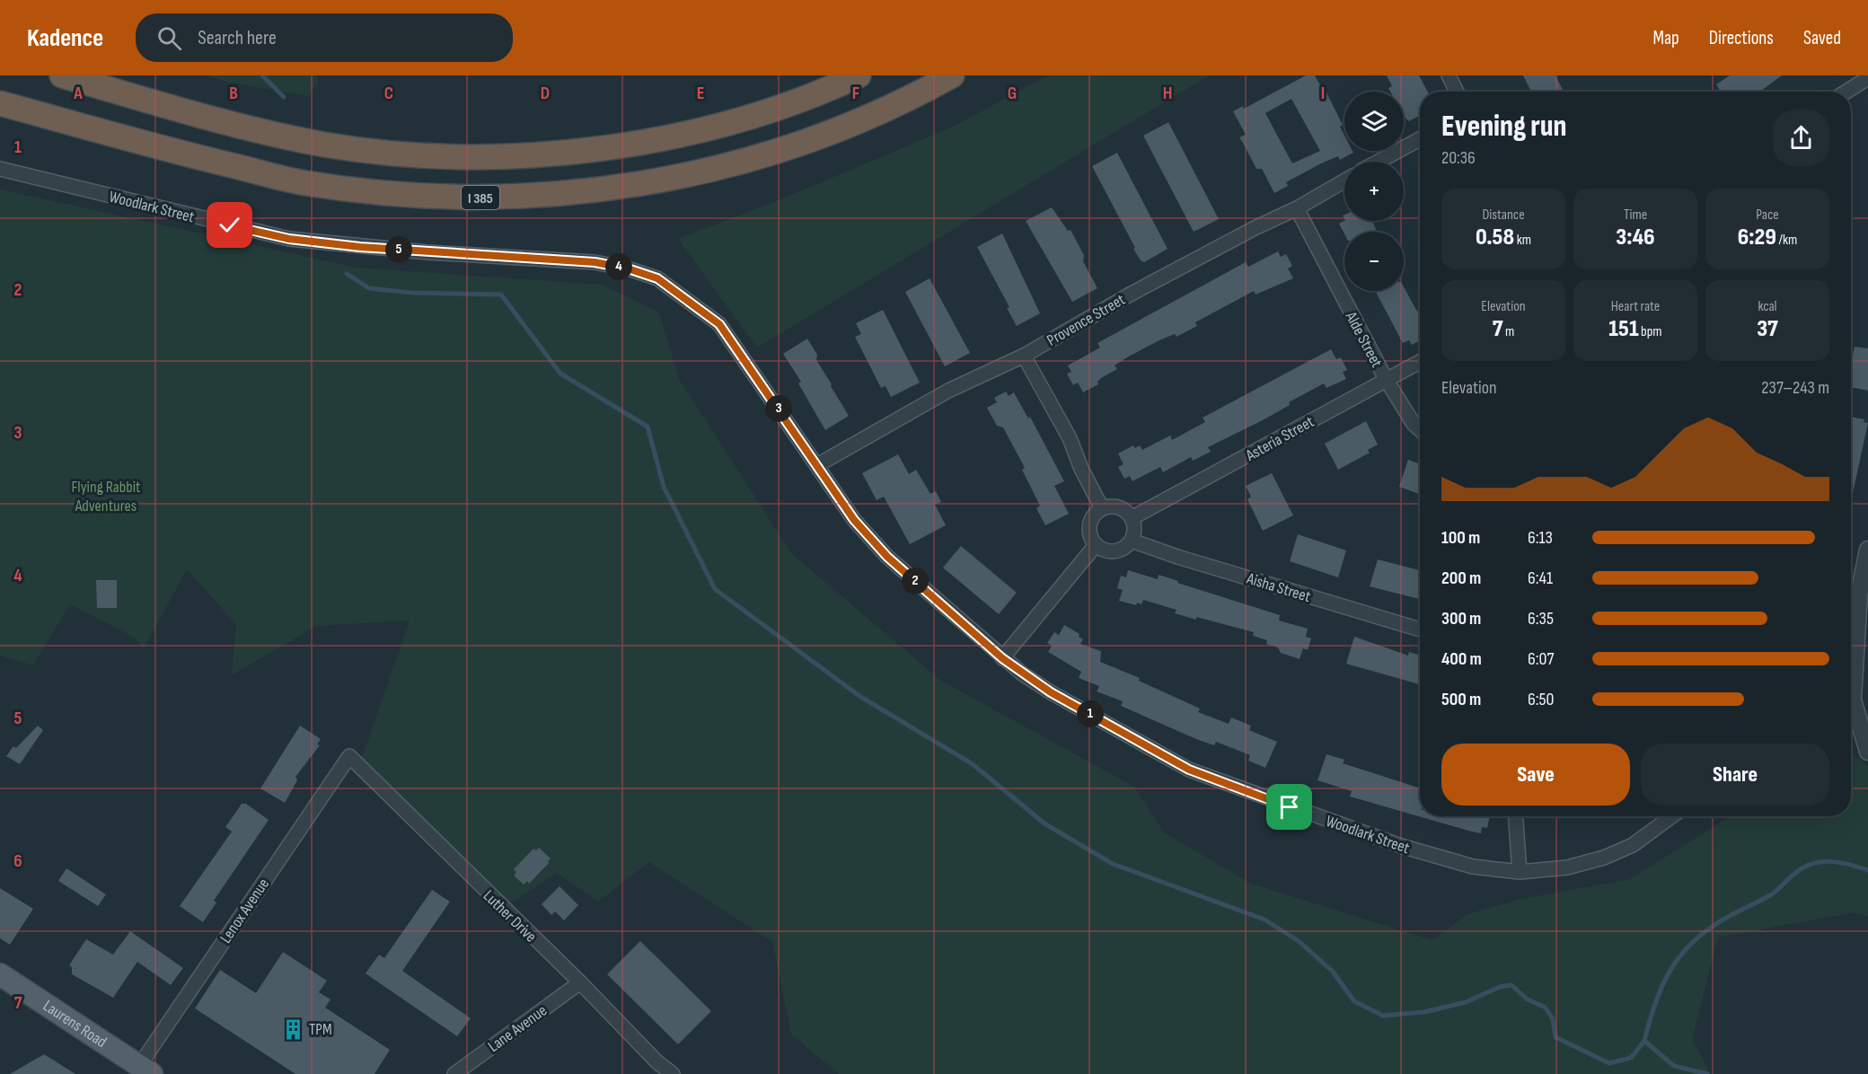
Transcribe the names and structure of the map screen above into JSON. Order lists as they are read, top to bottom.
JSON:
{
  "streets": {
    "highway": ["I 385"],
    "main road": ["Laurens Road"],
    "street": [
      "Woodlark Street",
      "Provence Street",
      "Alde Street",
      "Asteria Street",
      "Aisha Street",
      "Lenox Avenue",
      "Luther Drive",
      "Lane Avenue"
    ]
  },
  "crossings": [
    ["Woodlark Street", "Provence Street"],
    ["Provence Street", "Alde Street"],
    ["Alde Street", "Asteria Street"],
    ["Asteria Street", "Aisha Street"],
    ["Lenox Avenue", "Luther Drive"],
    ["Lenox Avenue", "Laurens Road"],
    ["Luther Drive", "Lane Avenue"]
  ],
  "parks": ["Flying Rabbit Adventures"],
  "places": {
    "building": ["TPM"]
  },
  "page": {
    "header": "Kadence",
    "search": "Search here",
    "nav": ["Map", "Directions", "Saved"],
    "map_buttons": ["+", "−"],
    "heading": ["Evening run", "20:36"],
    "stats": [
      ["Distance", "0.58 km"],
      ["Time", "3:46"],
      ["Pace", "6:29 /km"],
      ["Elevation", "7 m"],
      ["Heart rate", "151 bpm"],
      ["kcal", "37"]
    ],
    "pins": [
      "5",
      "4",
      "3",
      "2",
      "1"
    ],
    "chart": ["Elevation", "237–243 m"],
    "list": [
      {
        "name": "100 m",
        "note": "6:13"
      },
      {
        "name": "200 m",
        "note": "6:41"
      },
      {
        "name": "300 m",
        "note": "6:35"
      },
      {
        "name": "400 m",
        "note": "6:07"
      },
      {
        "name": "500 m",
        "note": "6:50"
      }
    ],
    "buttons": ["Save", "Share"]
  },
  "grid": {
    "columns": [
      "A",
      "B",
      "C",
      "D",
      "E",
      "F",
      "G",
      "H",
      "I"
    ],
    "rows": [
      "1",
      "2",
      "3",
      "4",
      "5",
      "6",
      "7"
    ]
  }
}
